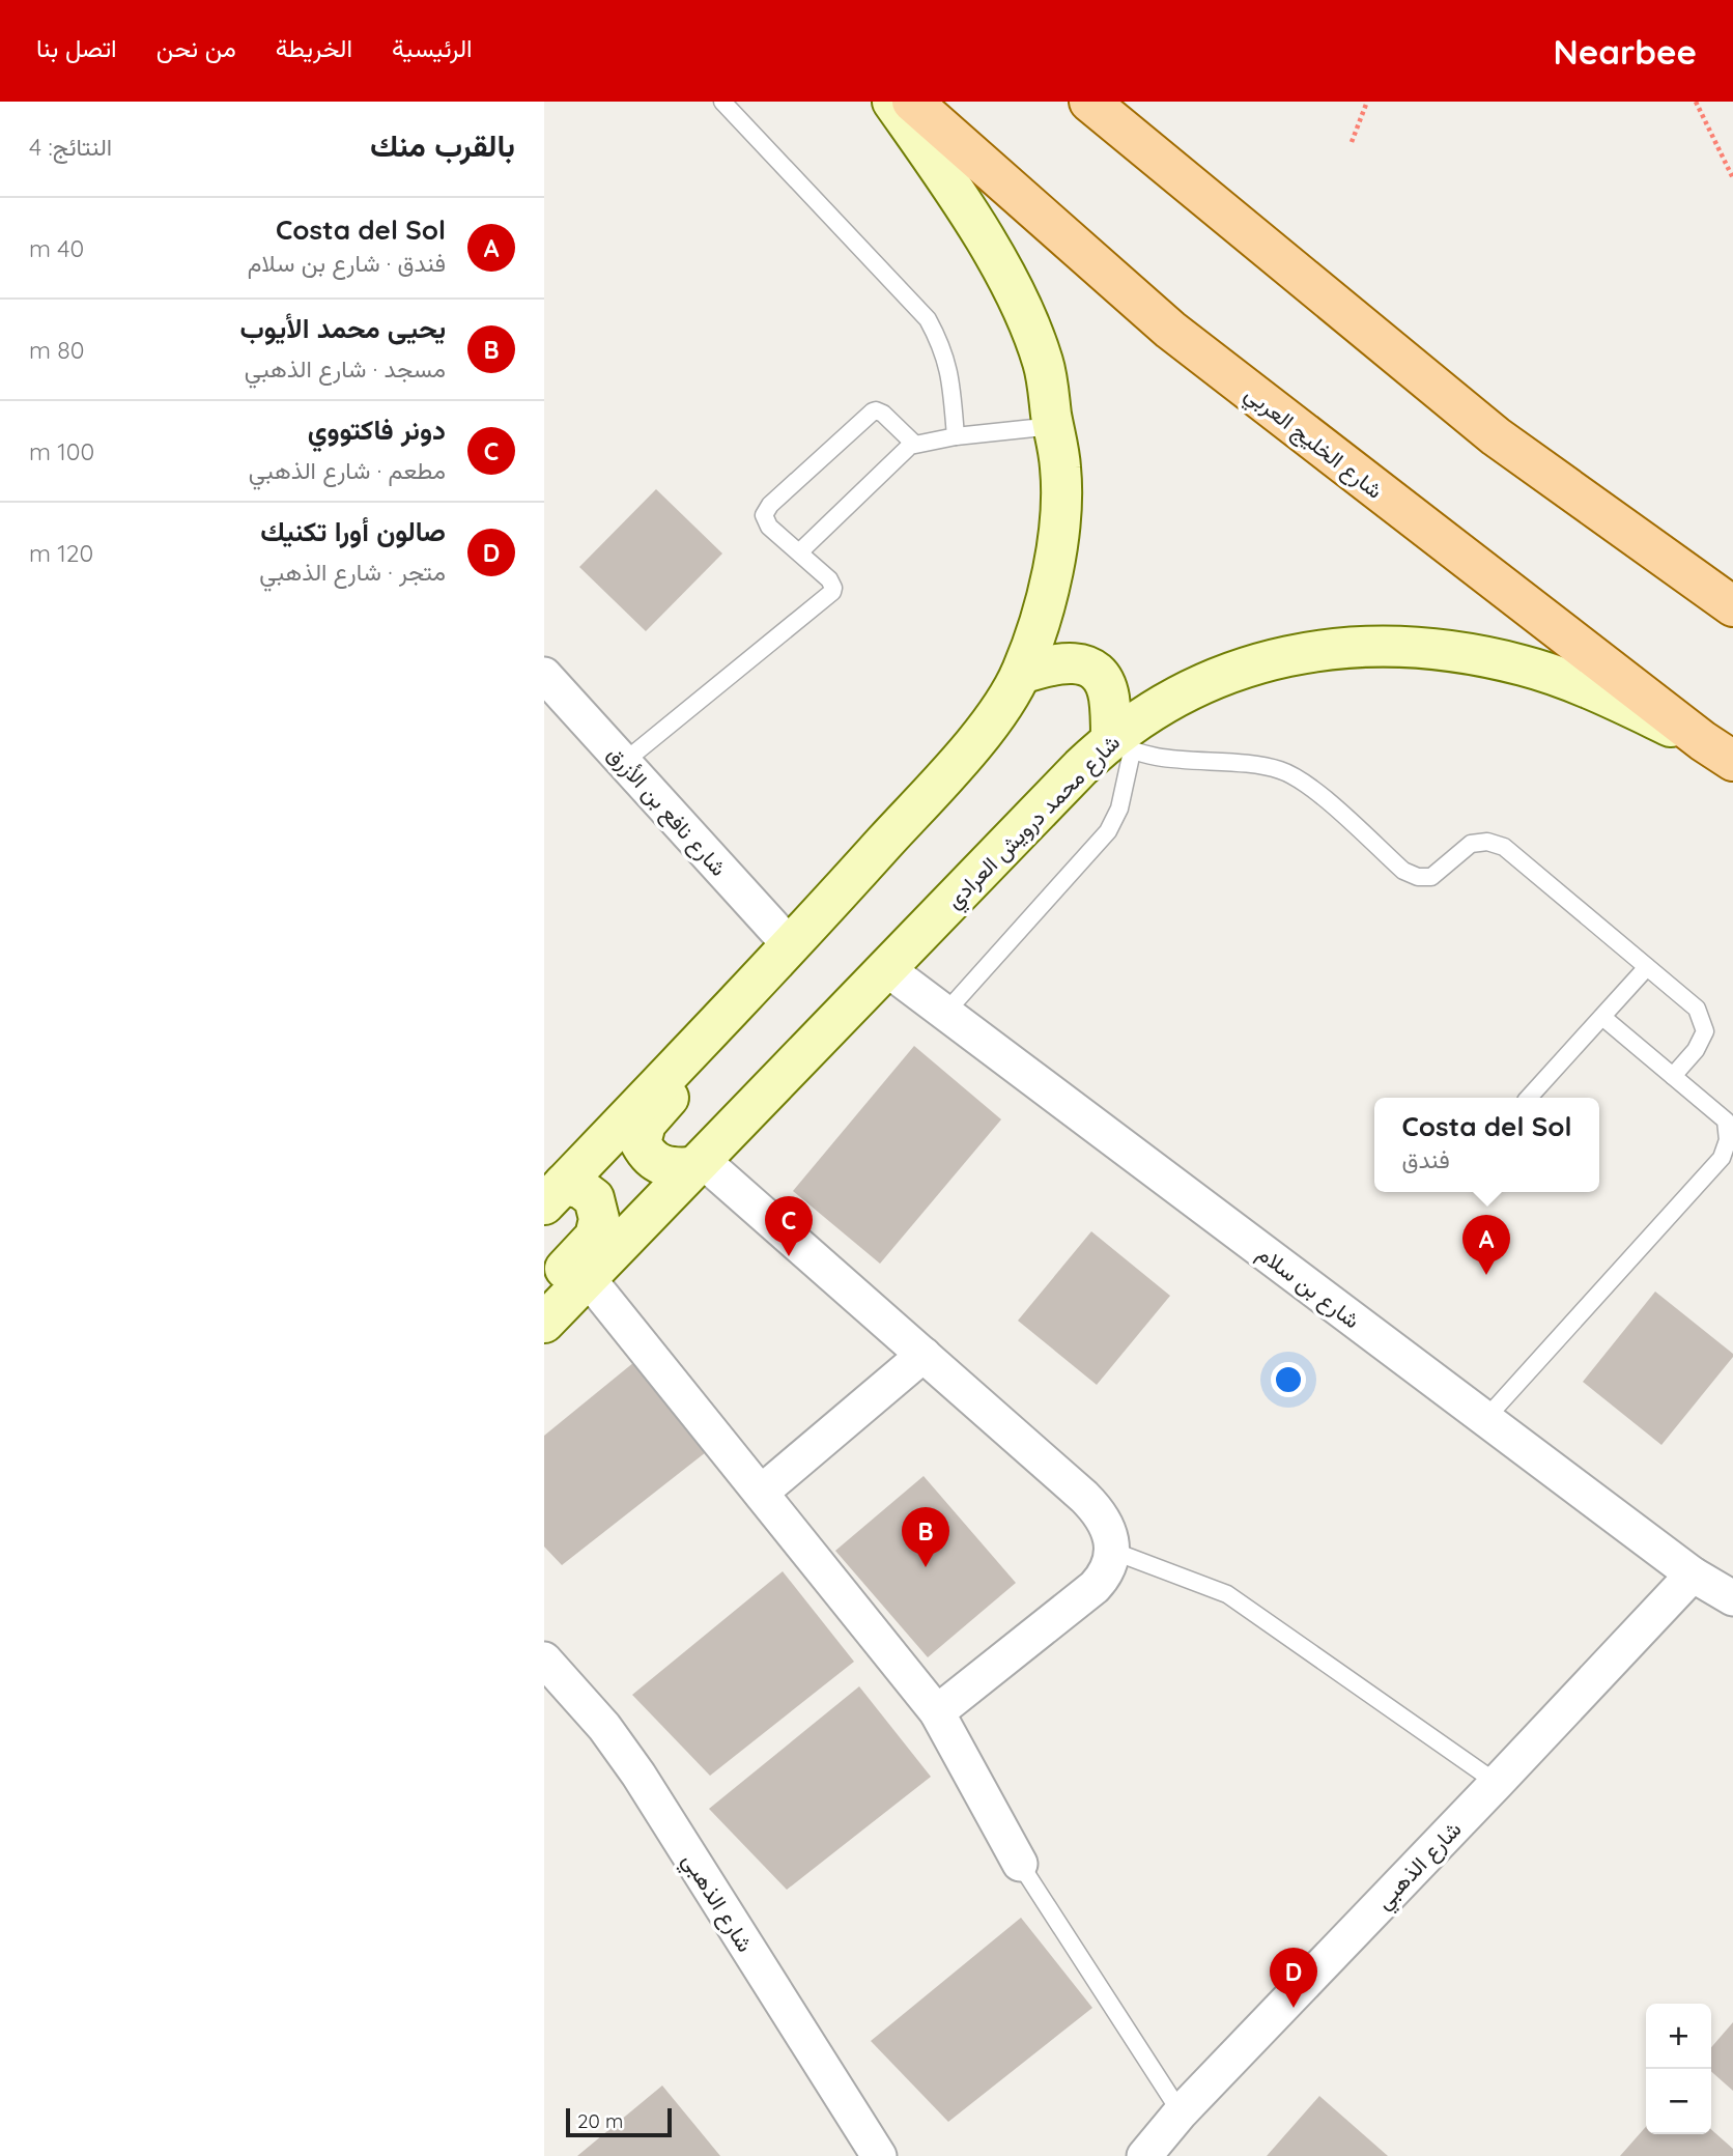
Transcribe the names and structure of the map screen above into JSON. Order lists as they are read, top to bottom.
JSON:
{
  "streets": {
    "main road": ["شارع الخليج العربي"],
    "street": [
      "شارع نافع بن الأزرق",
      "شارع محمد درويش العرادي",
      "شارع بن سلام",
      "شارع الذهبي"
    ]
  },
  "crossings": [
    ["شارع الخليج العربي", "شارع محمد درويش العرادي"],
    ["شارع محمد درويش العرادي", "شارع بن سلام"],
    ["شارع بن سلام", "شارع الذهبي"]
  ],
  "scale_bar": "20 m",
  "page": {
    "header": "Nearbee",
    "nav": [
      "الرئيسية",
      "الخريطة",
      "من نحن",
      "اتصل بنا"
    ],
    "heading": ["بالقرب منك", "النتائج: 4"],
    "list": [
      {
        "mark": "A",
        "name": "Costa del Sol",
        "note": "فندق · شارع بن سلام",
        "value": "40 m"
      },
      {
        "mark": "B",
        "name": "يحيى محمد الأيوب",
        "note": "مسجد · شارع الذهبي",
        "value": "80 m"
      },
      {
        "mark": "C",
        "name": "دونر فاكتووي",
        "note": "مطعم · شارع الذهبي",
        "value": "100 m"
      },
      {
        "mark": "D",
        "name": "صالون أورا تكنيك",
        "note": "متجر · شارع الذهبي",
        "value": "120 m"
      }
    ],
    "popup": ["Costa del Sol", "فندق"],
    "pins": [
      "C",
      "A",
      "B",
      "D"
    ],
    "map_buttons": ["+", "−"],
    "scale": "20 m"
  }
}
